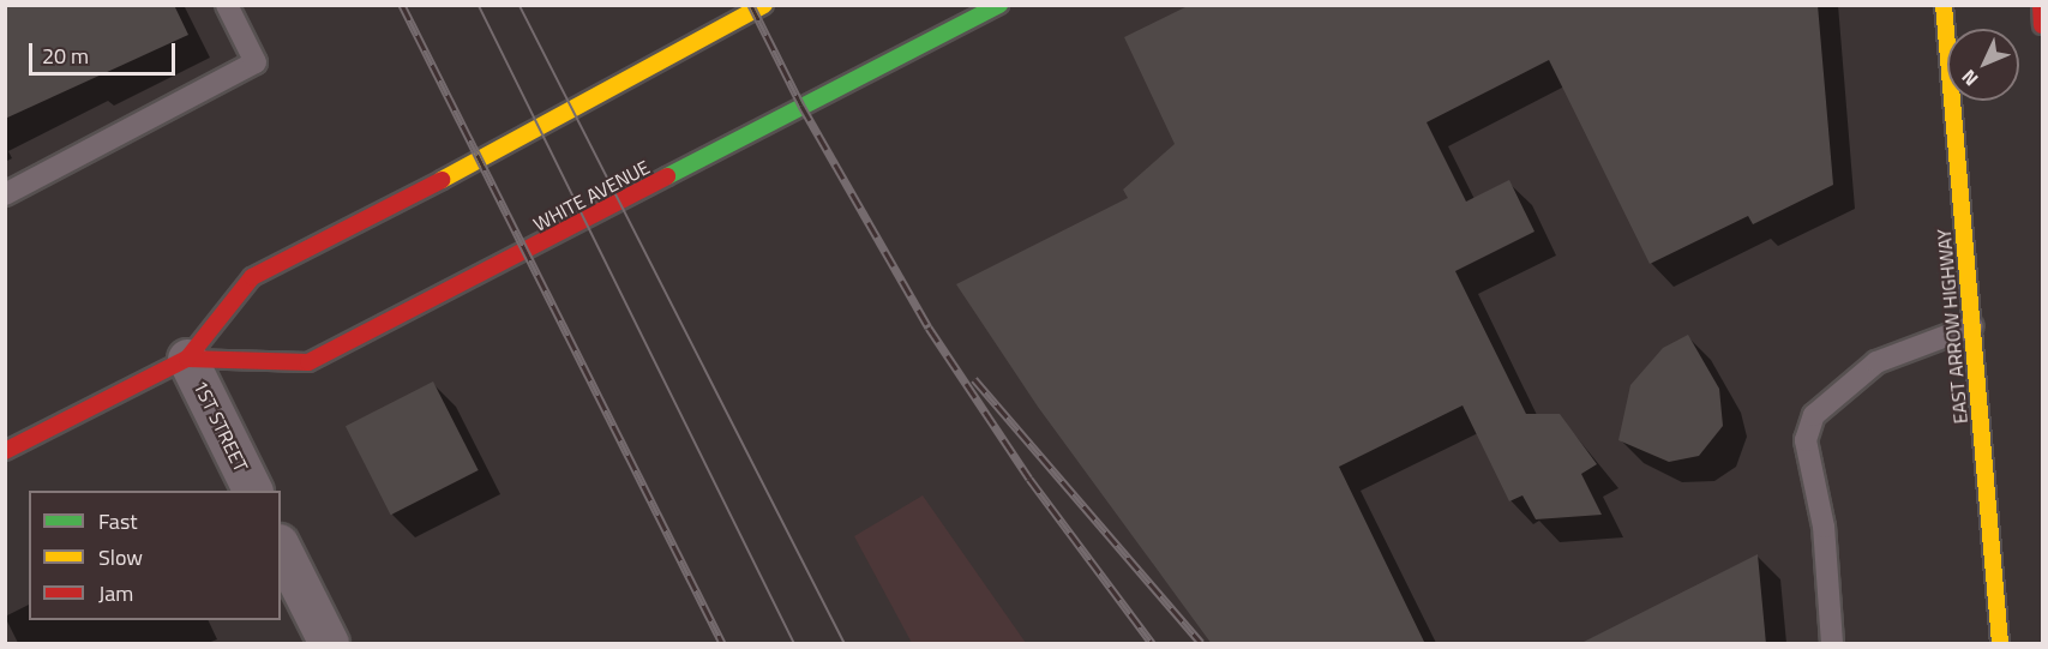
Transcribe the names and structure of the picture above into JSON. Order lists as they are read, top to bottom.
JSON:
{
  "streets": {
    "main road": ["WHITE AVENUE", "EAST ARROW HIGHWAY"],
    "street": ["1ST STREET"]
  },
  "crossings": [
    ["WHITE AVENUE", "1ST STREET"]
  ],
  "legend": ["Fast", "Slow", "Jam"],
  "scale_bar": "20 m",
  "north": "bottom left"
}
